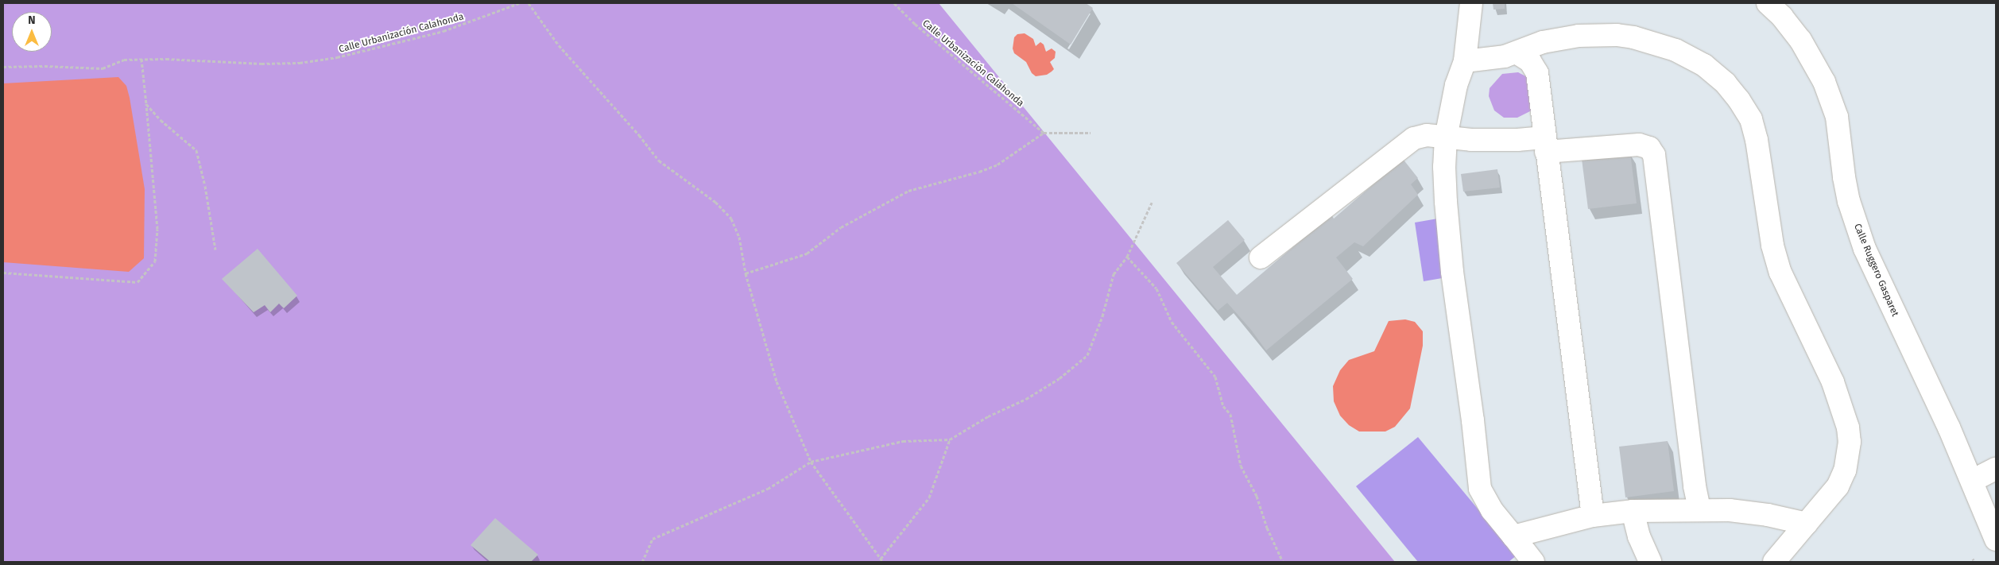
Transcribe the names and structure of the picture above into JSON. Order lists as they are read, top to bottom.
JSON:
{
  "streets": {
    "street": ["Calle Ruggero Gasparet"],
    "path": ["Calle Urbanización Calahonda"]
  },
  "north": "top"
}
